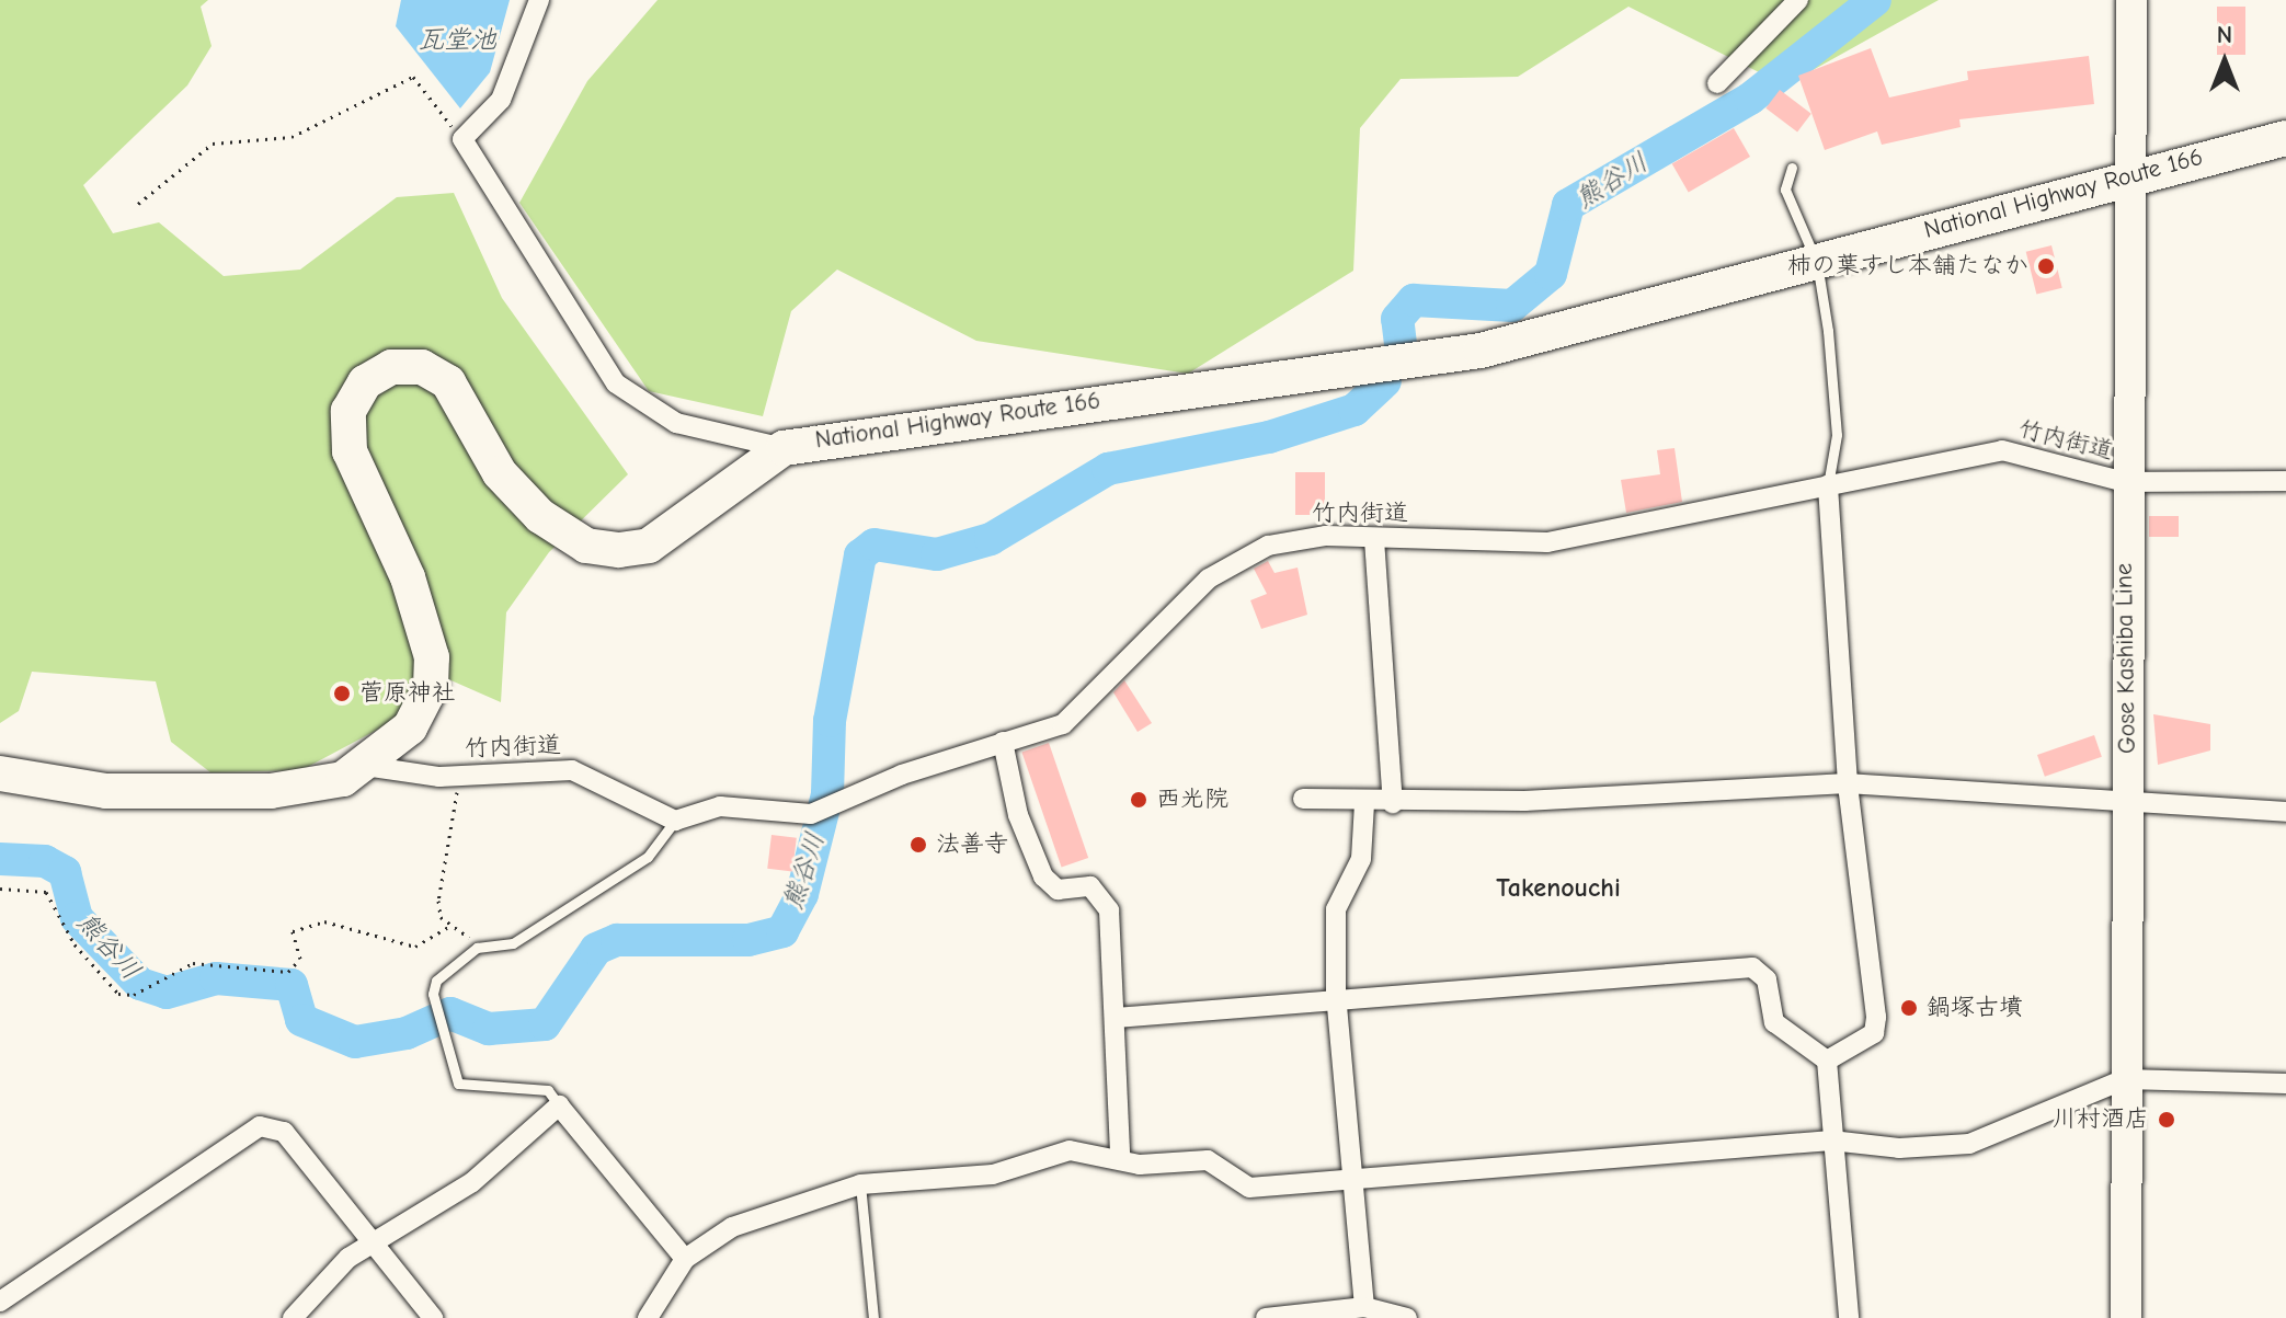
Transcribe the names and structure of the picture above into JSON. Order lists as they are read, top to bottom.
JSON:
{
  "streets": {
    "highway": ["National Highway Route 166"],
    "main road": ["Gose Kashiba Line"],
    "street": ["竹内街道"]
  },
  "crossings": [
    ["National Highway Route 166", "竹内街道"],
    ["National Highway Route 166", "Gose Kashiba Line"],
    ["竹内街道", "Gose Kashiba Line"]
  ],
  "districts": ["Takenouchi"],
  "water": ["瓦堂池", "熊谷川"],
  "places": [
    "柿の葉すし本舗たなか",
    "菅原神社",
    "西光院",
    "法善寺",
    "鍋塚古墳",
    "川村酒店"
  ],
  "north": "top"
}
